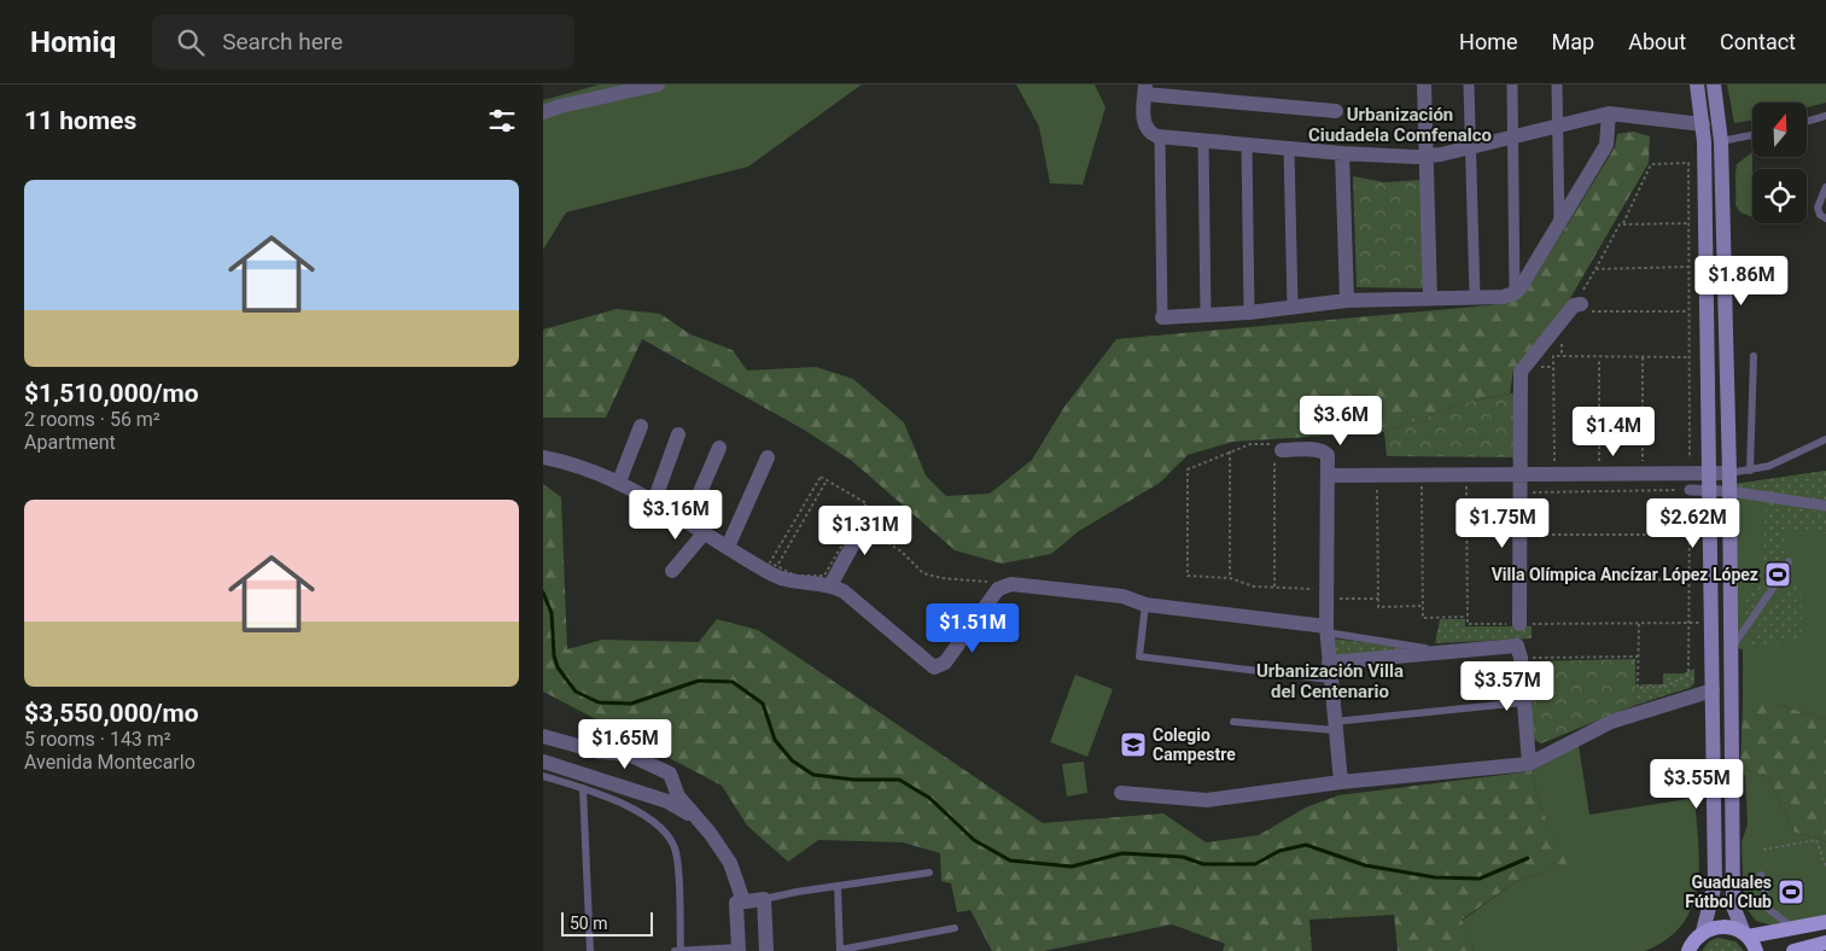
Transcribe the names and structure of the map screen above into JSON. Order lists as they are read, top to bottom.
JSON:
{
  "districts": ["Urbanización Ciudadela Comfenalco", "Urbanización Villa del Centenario"],
  "places": {
    "sports": ["Villa Olímpica Ancízar López López", "Guaduales Fútbol Club"],
    "school or university": ["Colegio Campestre"]
  },
  "scale_bar": "50 m",
  "north": "top",
  "page": {
    "header": "Homiq",
    "search": "Search here",
    "nav": [
      "Home",
      "Map",
      "About",
      "Contact"
    ],
    "heading": "11 homes",
    "list": [
      {
        "name": "$1,510,000/mo",
        "note": "2 rooms · 56 m² · Apartment"
      },
      {
        "name": "$3,550,000/mo",
        "note": "5 rooms · 143 m² · Avenida Montecarlo"
      }
    ],
    "price": [
      "$1.86M",
      "$3.6M",
      "$1.4M",
      "$3.16M",
      "$1.75M",
      "$2.62M",
      "$1.31M",
      "$1.51M",
      "$3.57M",
      "$1.65M",
      "$3.55M"
    ],
    "scale": "50 m"
  }
}
